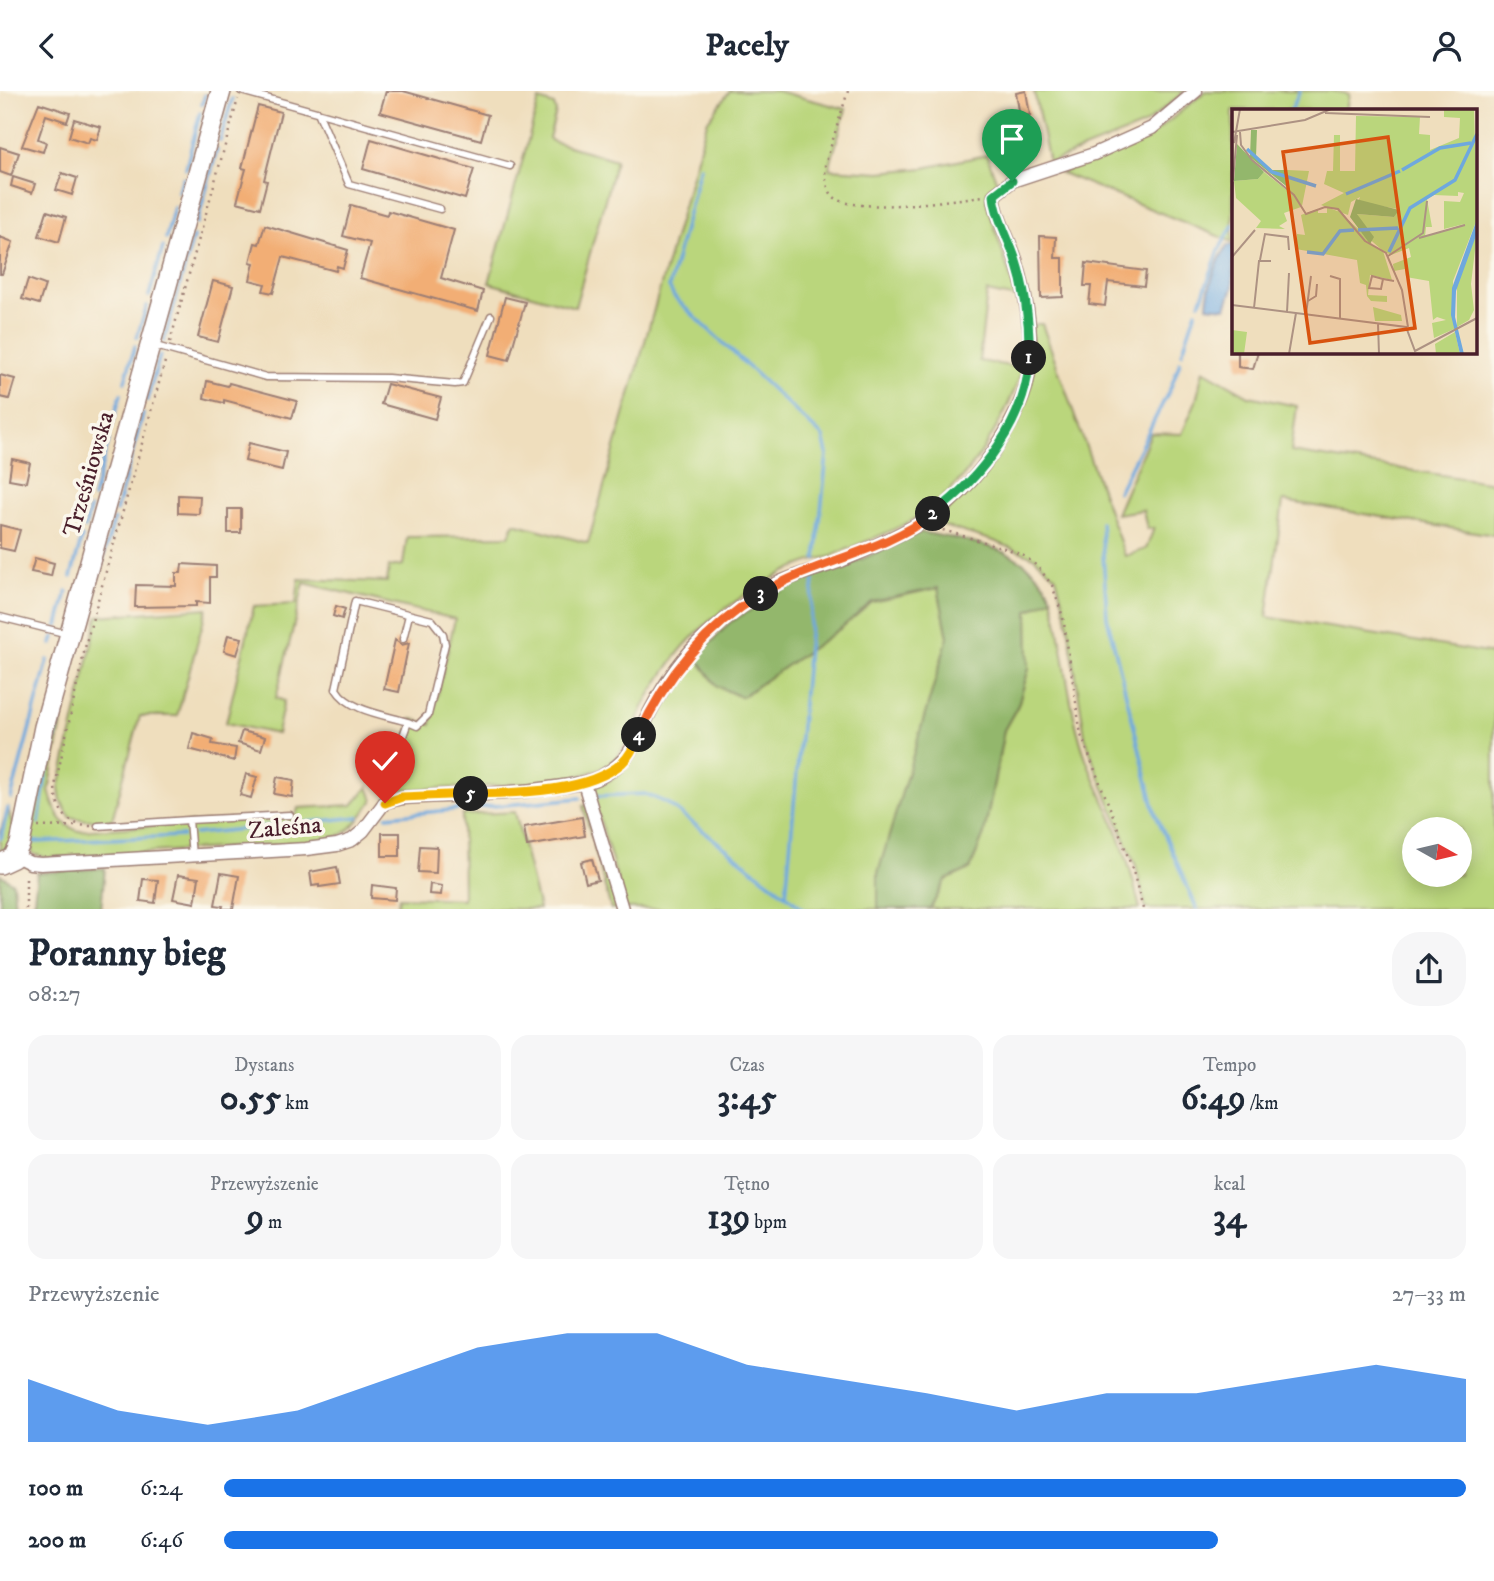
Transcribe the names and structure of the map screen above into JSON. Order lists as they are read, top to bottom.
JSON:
{
  "streets": {
    "main road": ["Trześniowska"],
    "street": ["Zaleśna"]
  },
  "crossings": [
    ["Trześniowska", "Zaleśna"]
  ],
  "north": "right",
  "page": {
    "header": "Pacely",
    "pins": [
      "1",
      "2",
      "3",
      "4",
      "5"
    ],
    "heading": ["Poranny bieg", "08:27"],
    "stats": [
      ["Dystans", "0.55 km"],
      ["Czas", "3:45"],
      ["Tempo", "6:49 /km"],
      ["Przewyższenie", "9 m"],
      ["Tętno", "139 bpm"],
      ["kcal", "34"]
    ],
    "chart": ["Przewyższenie", "27–33 m"],
    "list": [
      {
        "name": "100 m",
        "note": "6:24"
      },
      {
        "name": "200 m",
        "note": "6:46"
      }
    ]
  }
}
